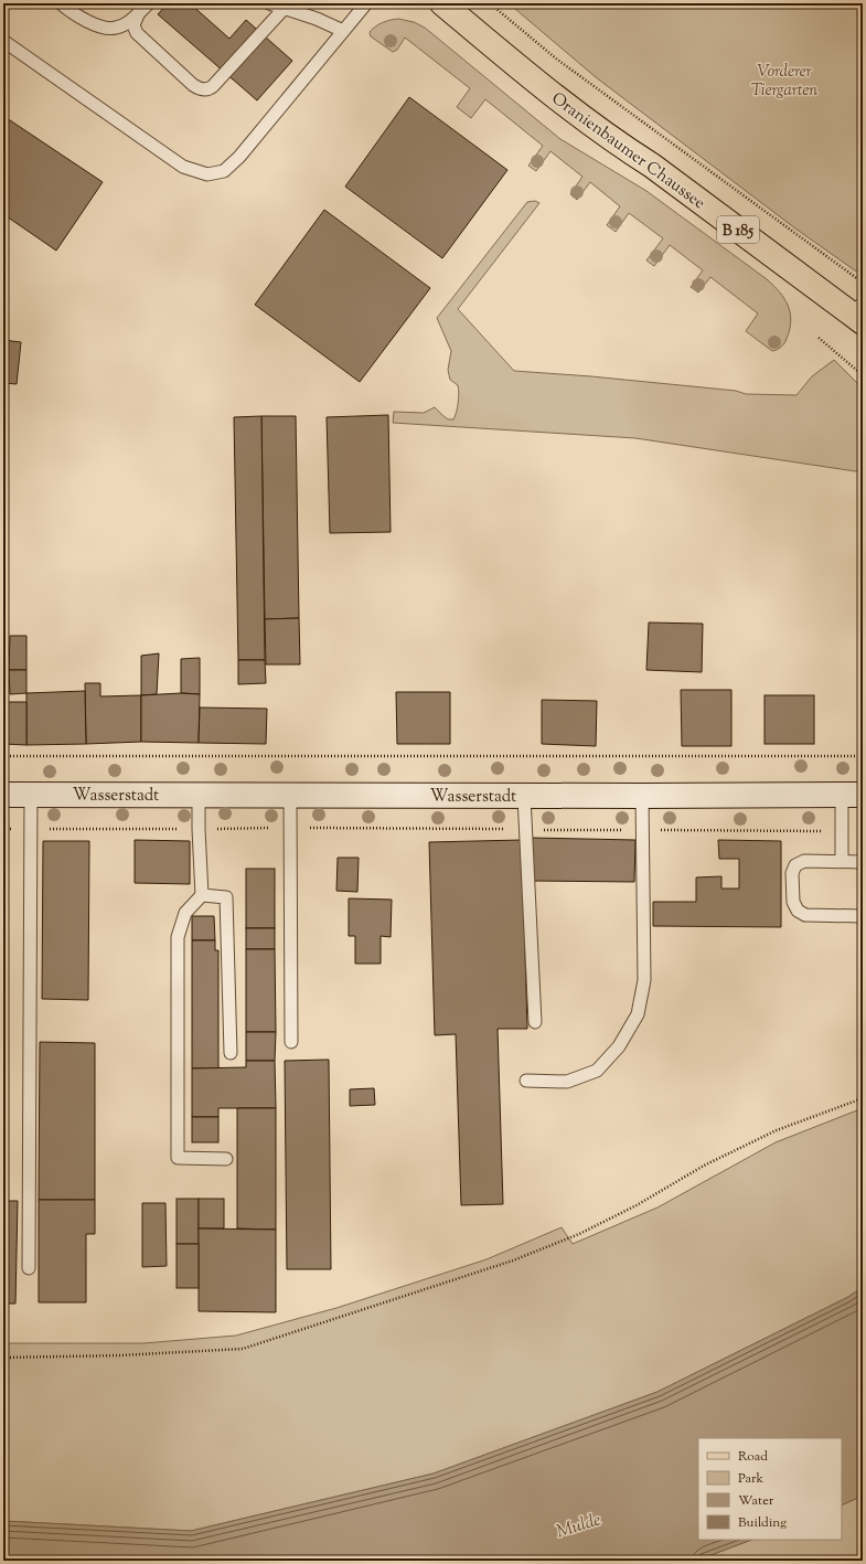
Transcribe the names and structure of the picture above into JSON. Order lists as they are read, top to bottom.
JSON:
{
  "streets": {
    "main road": ["Oranienbaumer Chaussee", "B 185", "Wasserstadt"]
  },
  "water": ["Mulde"],
  "parks": ["Vorderer Tiergarten"],
  "legend": [
    "Road",
    "Park",
    "Water",
    "Building"
  ]
}
